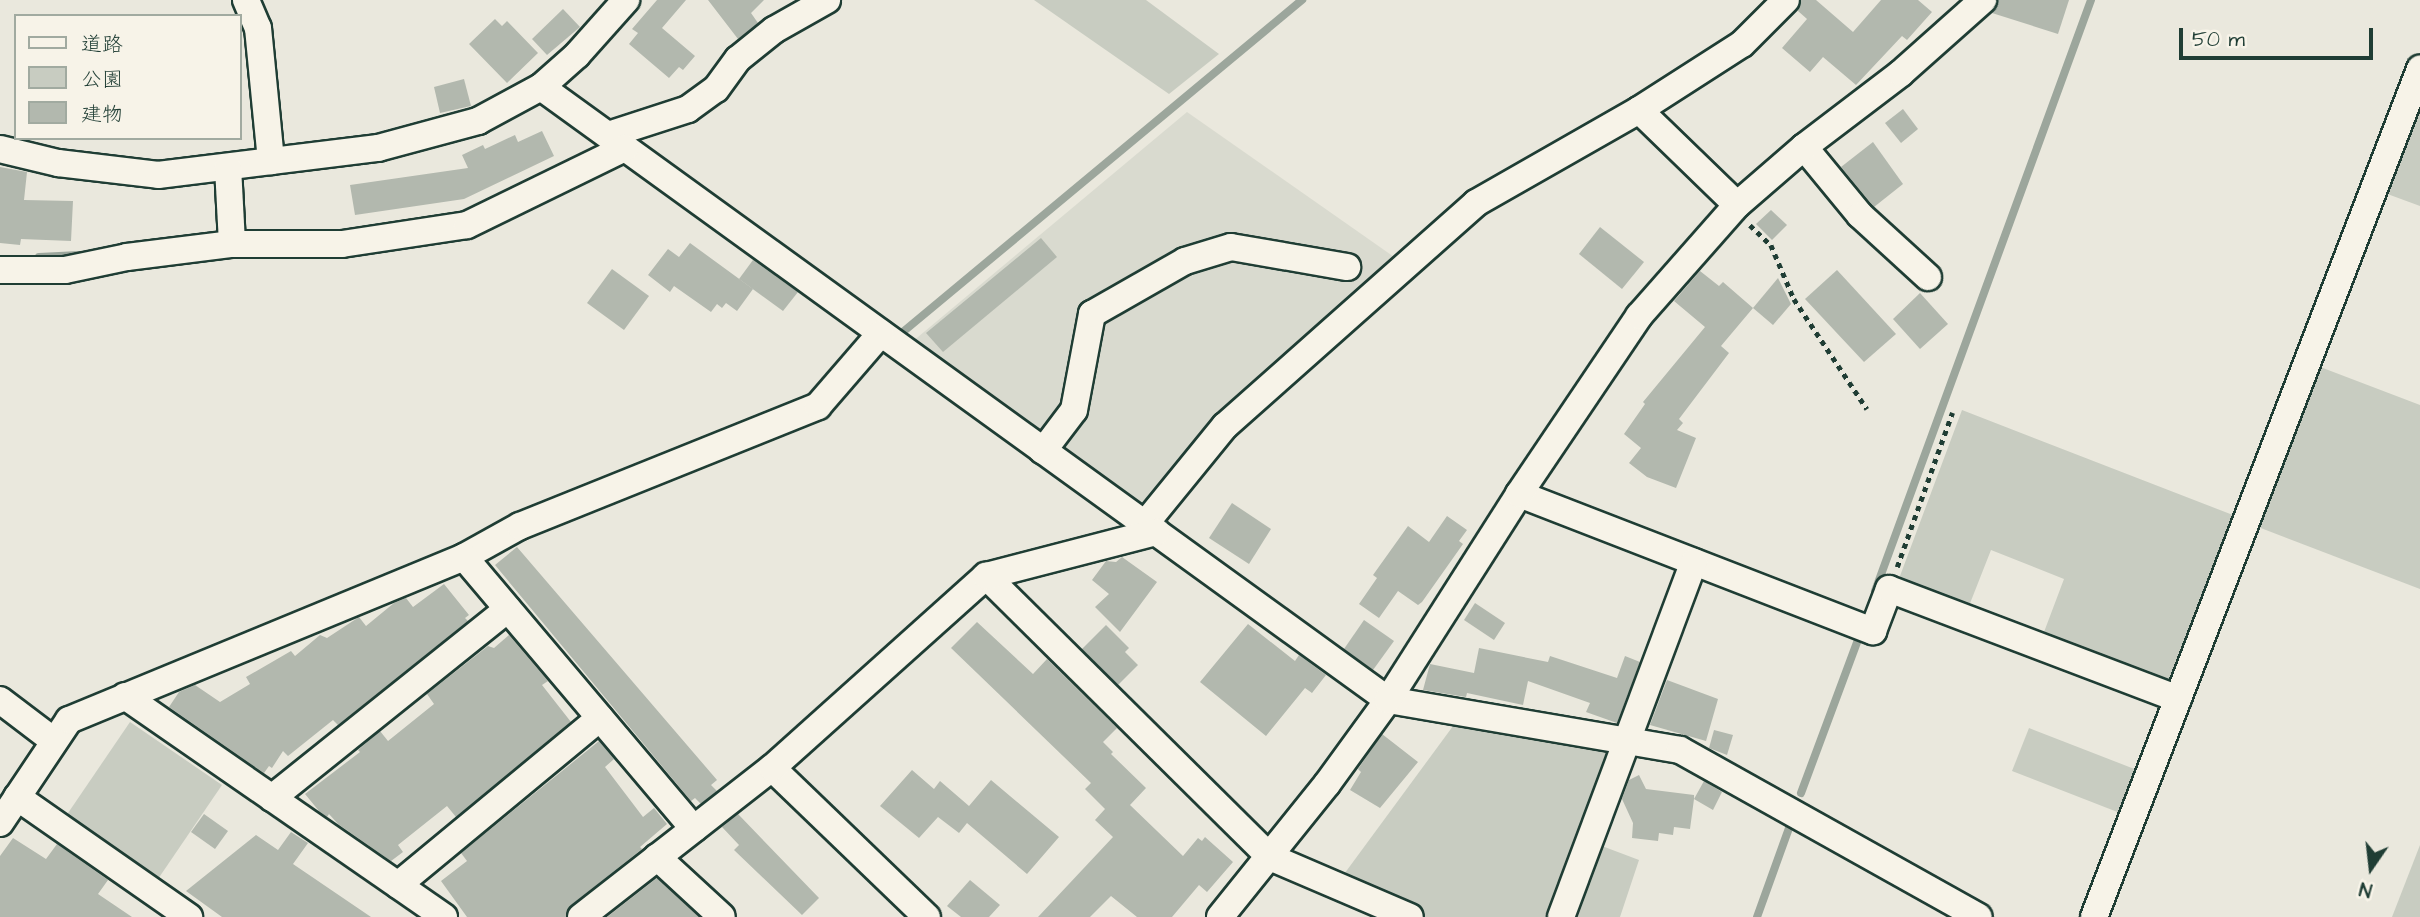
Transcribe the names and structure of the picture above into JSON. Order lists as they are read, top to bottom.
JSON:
{
  "legend": ["道路", "公園", "建物"],
  "scale_bar": "50 m",
  "north": "bottom"
}
